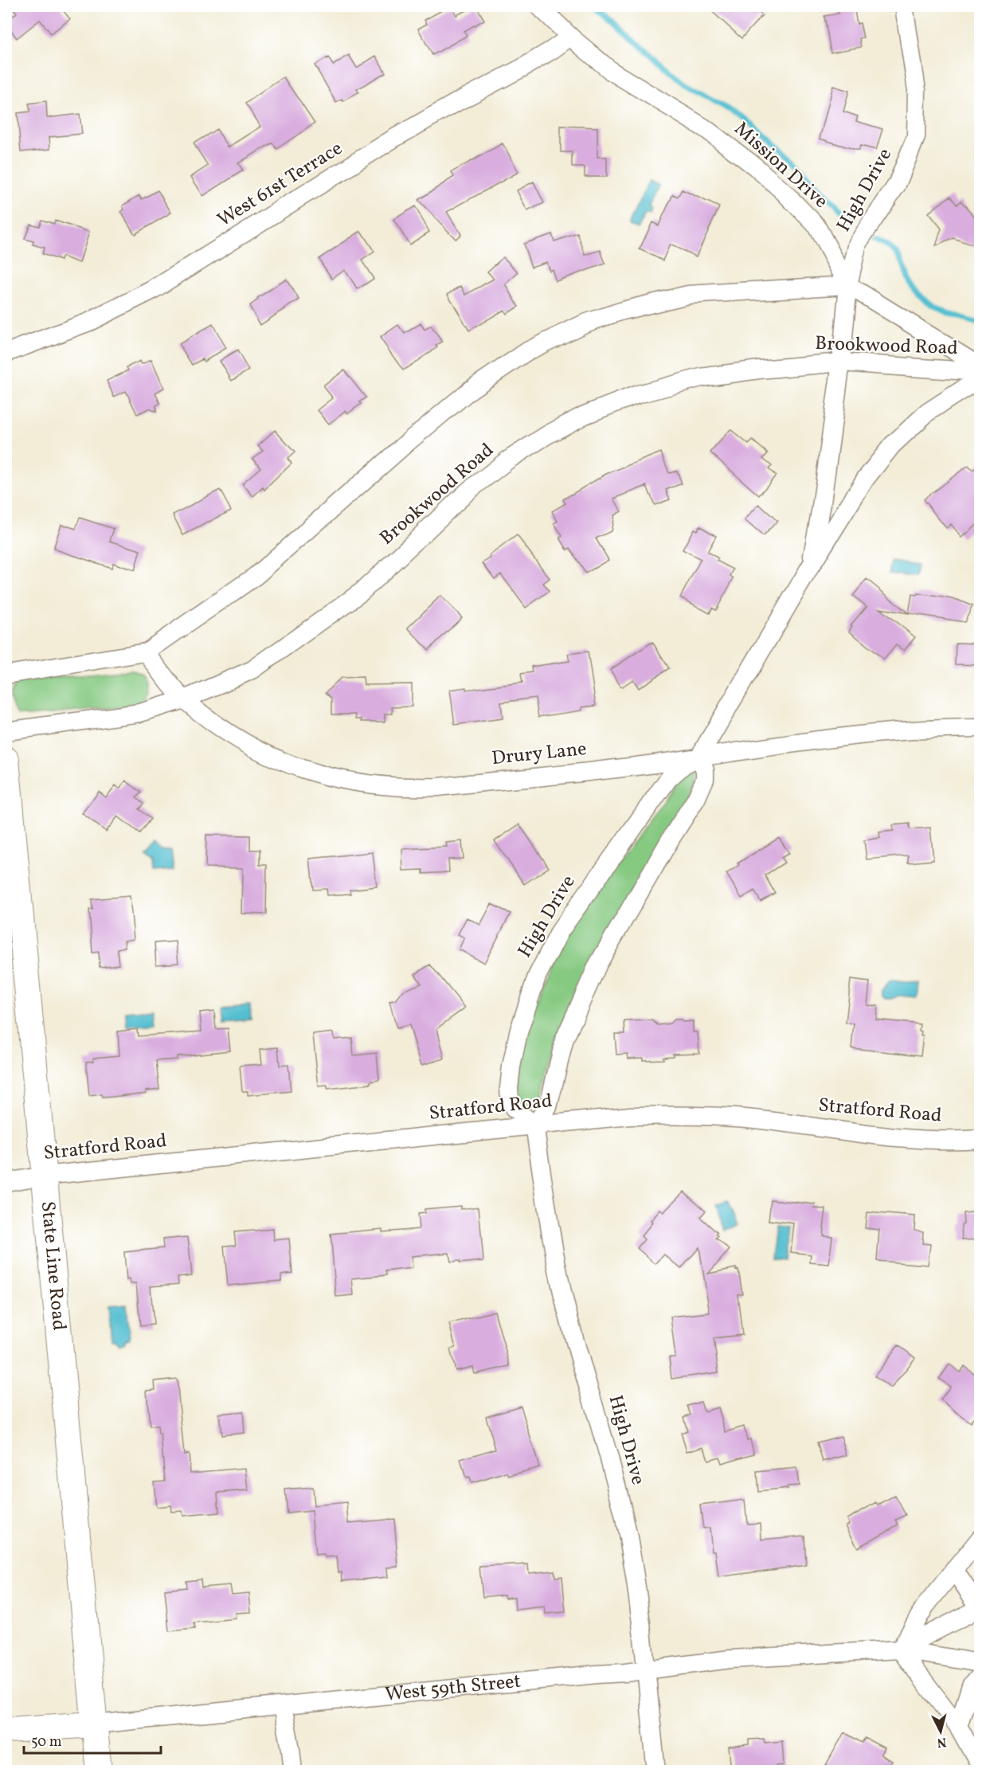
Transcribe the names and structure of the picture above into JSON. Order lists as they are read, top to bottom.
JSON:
{
  "streets": {
    "main road": ["State Line Road", "West 59th Street"],
    "street": [
      "Mission Drive",
      "West 61st Terrace",
      "High Drive",
      "Brookwood Road",
      "Drury Lane",
      "Stratford Road"
    ]
  },
  "crossings": [
    ["Mission Drive", "West 61st Terrace"],
    ["Mission Drive", "High Drive"],
    ["High Drive", "Brookwood Road"],
    ["High Drive", "Drury Lane"],
    ["High Drive", "Stratford Road"],
    ["High Drive", "West 59th Street"],
    ["Brookwood Road", "Drury Lane"],
    ["Stratford Road", "State Line Road"],
    ["State Line Road", "West 59th Street"]
  ],
  "scale_bar": "50 m",
  "north": "bottom"
}
